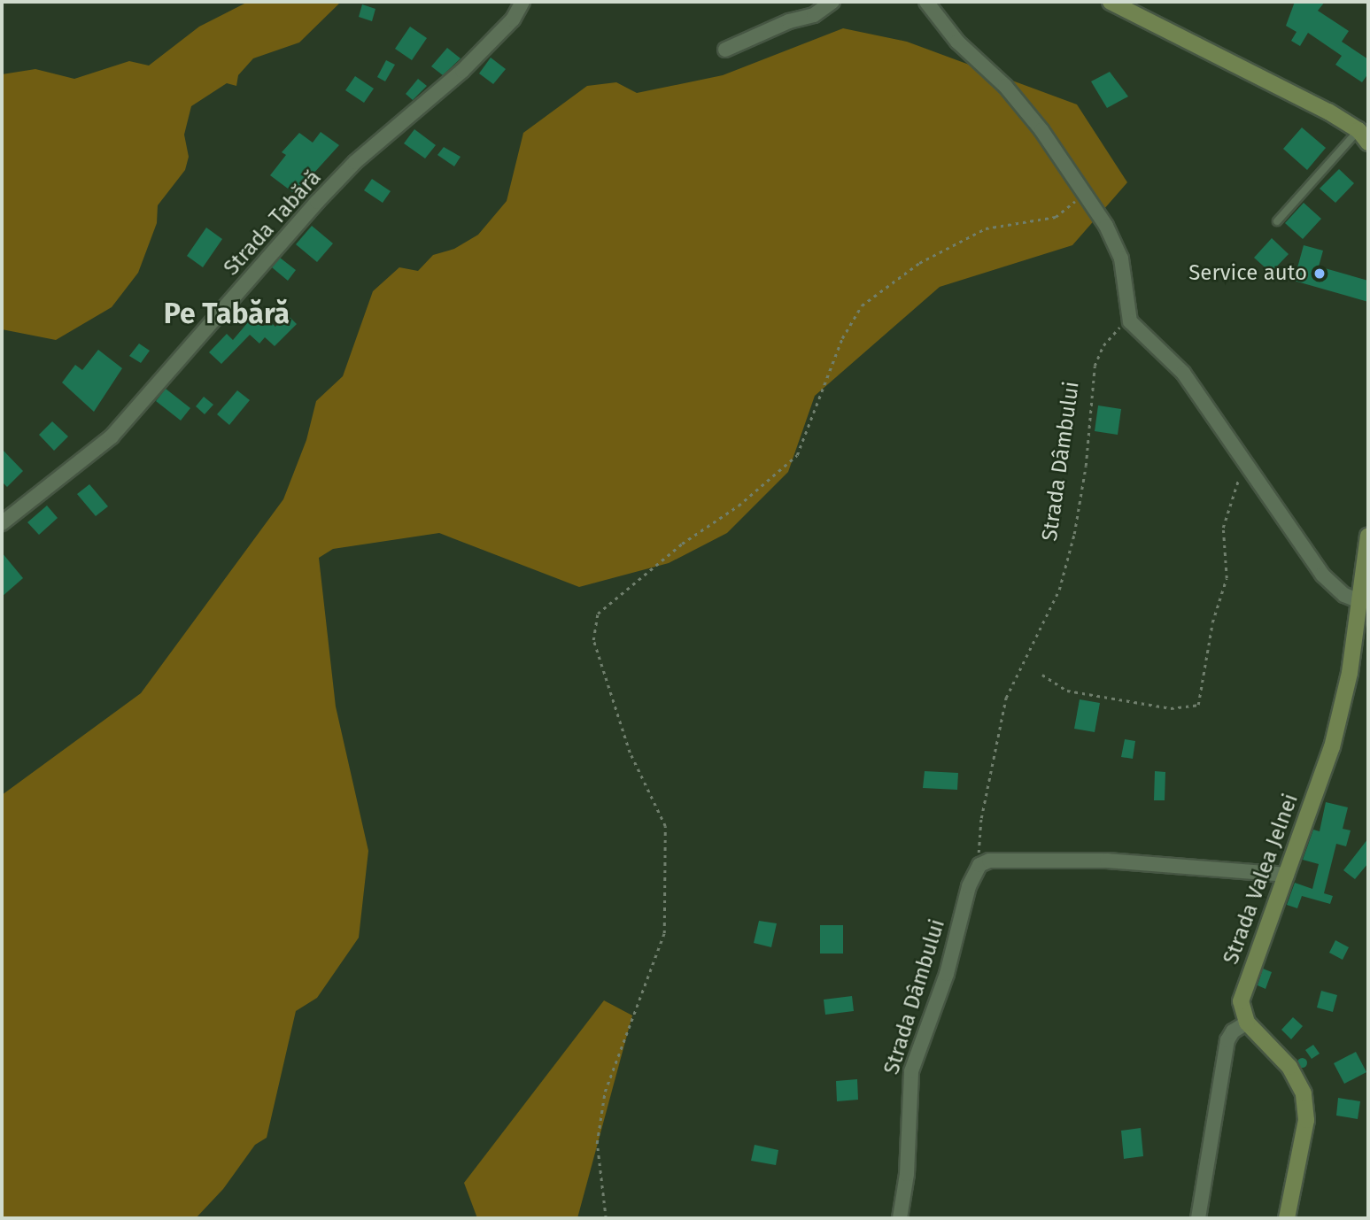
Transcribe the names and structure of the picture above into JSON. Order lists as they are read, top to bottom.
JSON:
{
  "streets": {
    "main road": ["Strada Valea Jelnei"],
    "street": ["Strada Tabără", "Strada Dâmbului"]
  },
  "districts": ["Pe Tabără"],
  "places": ["Service auto"]
}
